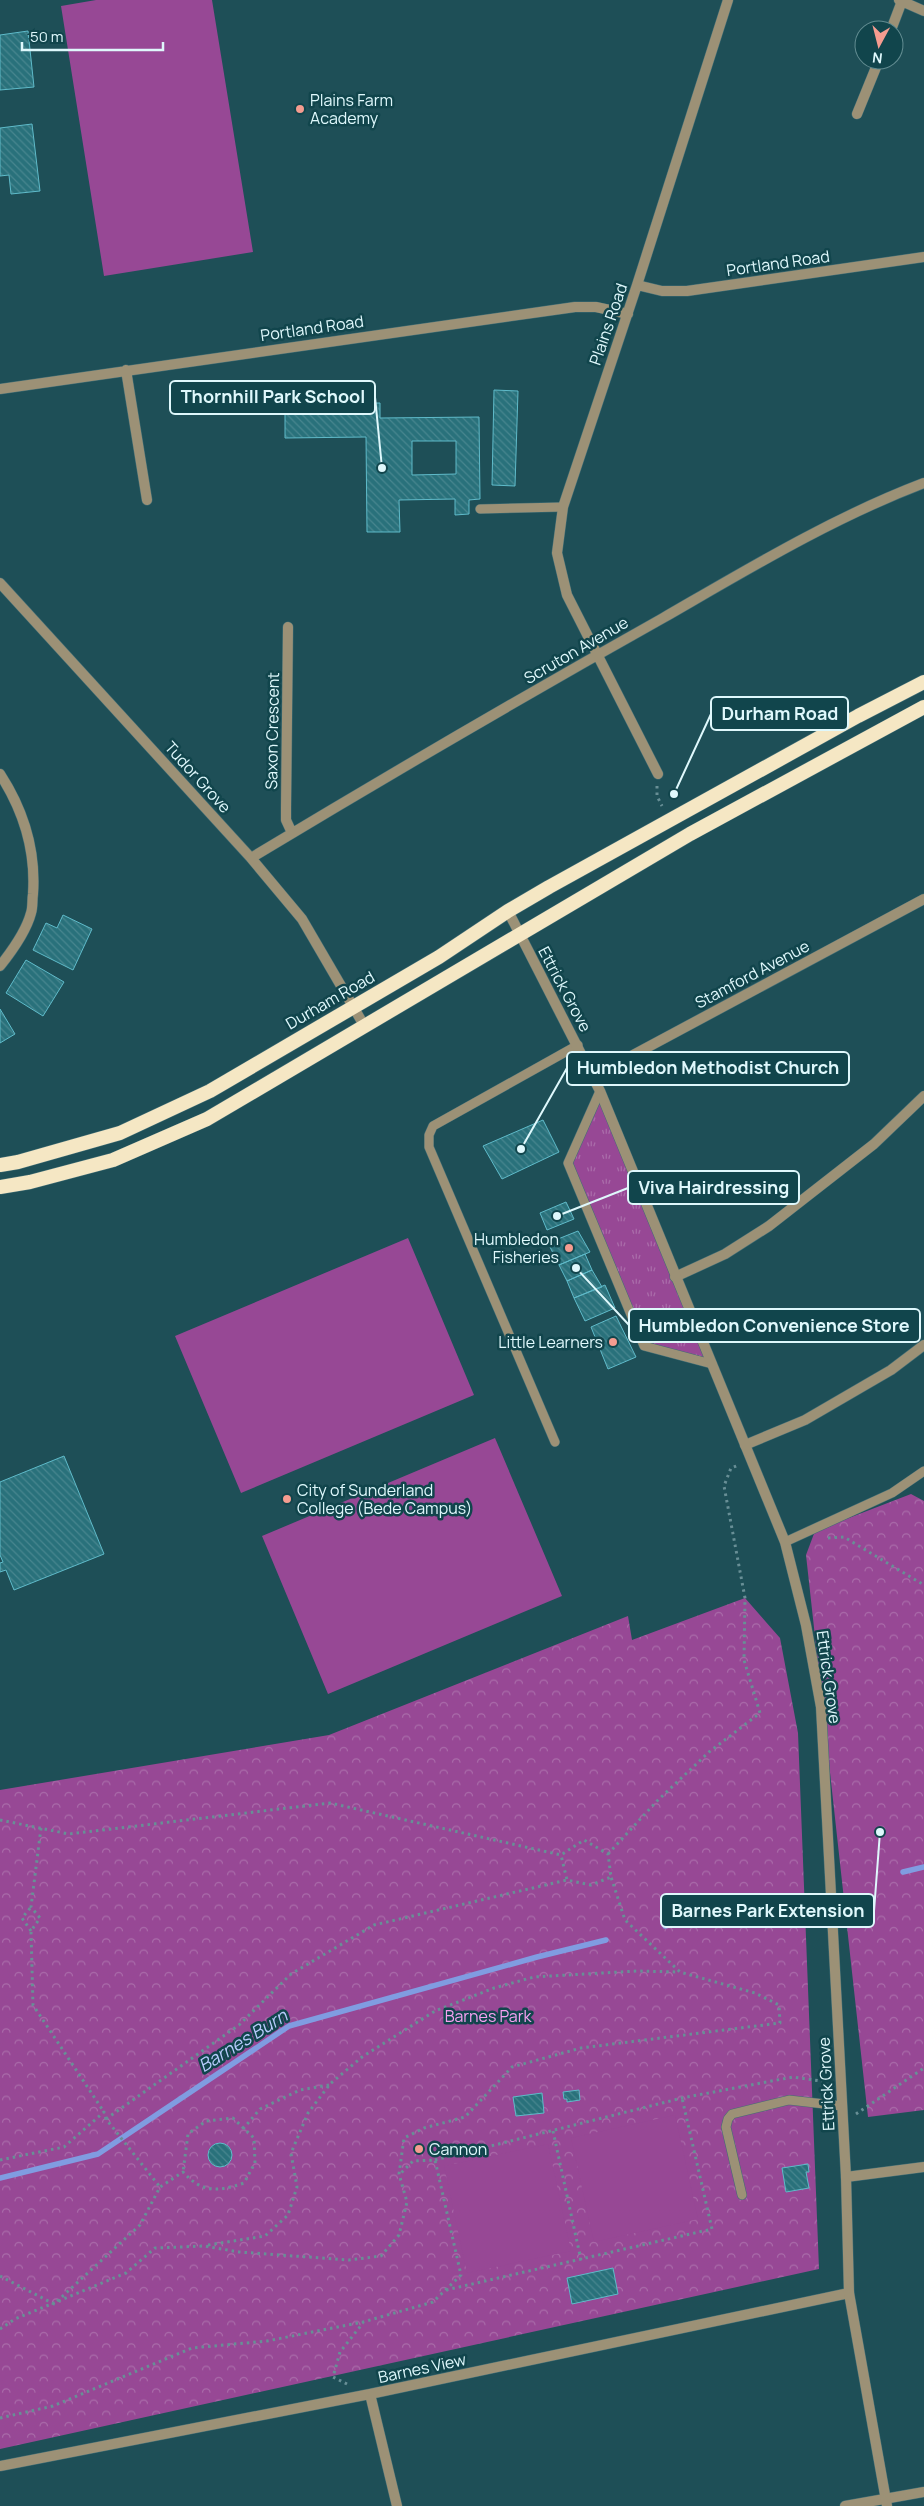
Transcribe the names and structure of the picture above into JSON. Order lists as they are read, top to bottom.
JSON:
{
  "streets": {
    "highway": ["Durham Road"],
    "street": [
      "Portland Road",
      "Plains Road",
      "Scruton Avenue",
      "Saxon Crescent",
      "Tudor Grove",
      "Stamford Avenue",
      "Ettrick Grove",
      "Barnes View"
    ]
  },
  "crossings": [
    ["Portland Road", "Plains Road"],
    ["Plains Road", "Scruton Avenue"],
    ["Scruton Avenue", "Saxon Crescent"],
    ["Scruton Avenue", "Tudor Grove"],
    ["Tudor Grove", "Durham Road"],
    ["Stamford Avenue", "Ettrick Grove"],
    ["Ettrick Grove", "Durham Road"],
    ["Ettrick Grove", "Barnes View"]
  ],
  "water": ["Barnes Burn"],
  "parks": ["Barnes Park"],
  "places": [
    "Plains Farm Academy",
    "Thornhill Park School",
    "Durham Road",
    "Humbledon Methodist Church",
    "Viva Hairdressing",
    "Humbledon Fisheries",
    "Humbledon Convenience Store",
    "Little Learners",
    "City of Sunderland College (Bede Campus)",
    "Barnes Park Extension",
    "Cannon"
  ],
  "scale_bar": "50 m",
  "north": "bottom"
}
